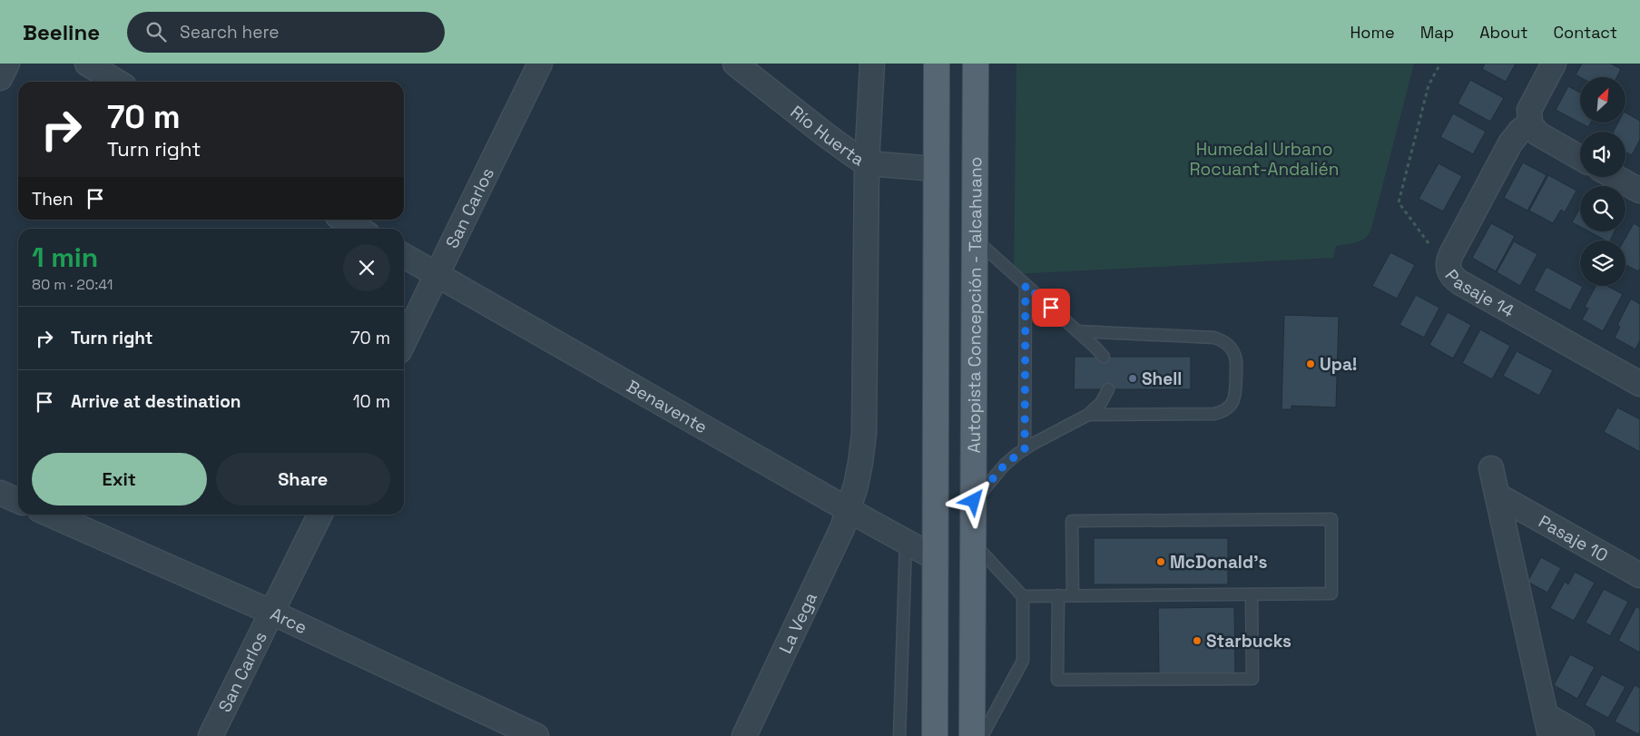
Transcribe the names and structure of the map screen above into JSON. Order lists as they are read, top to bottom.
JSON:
{
  "streets": {
    "main road": ["Autopista Concepción - Talcahuano"],
    "street": [
      "Río Huerta",
      "San Carlos",
      "Pasaje 14",
      "Benavente",
      "Pasaje 10",
      "Arce",
      "La Vega"
    ]
  },
  "crossings": [
    ["Río Huerta", "La Vega"],
    ["San Carlos", "Benavente"],
    ["San Carlos", "Arce"],
    ["Benavente", "La Vega"]
  ],
  "parks": ["Humedal Urbano Rocuant-Andalién"],
  "places": [
    "Upa!",
    "Shell",
    "McDonald's",
    "Starbucks"
  ],
  "north": "top right",
  "page": {
    "header": "Beeline",
    "search": "Search here",
    "nav": [
      "Home",
      "Map",
      "About",
      "Contact"
    ],
    "turn": ["70 m", "Turn right"],
    "then": "Then",
    "heading": ["1 min", "80 m · 20:41"],
    "list": [
      {
        "name": "Turn right",
        "value": "70 m"
      },
      {
        "name": "Arrive at destination",
        "value": "10 m"
      }
    ],
    "buttons": ["Exit", "Share"]
  }
}
